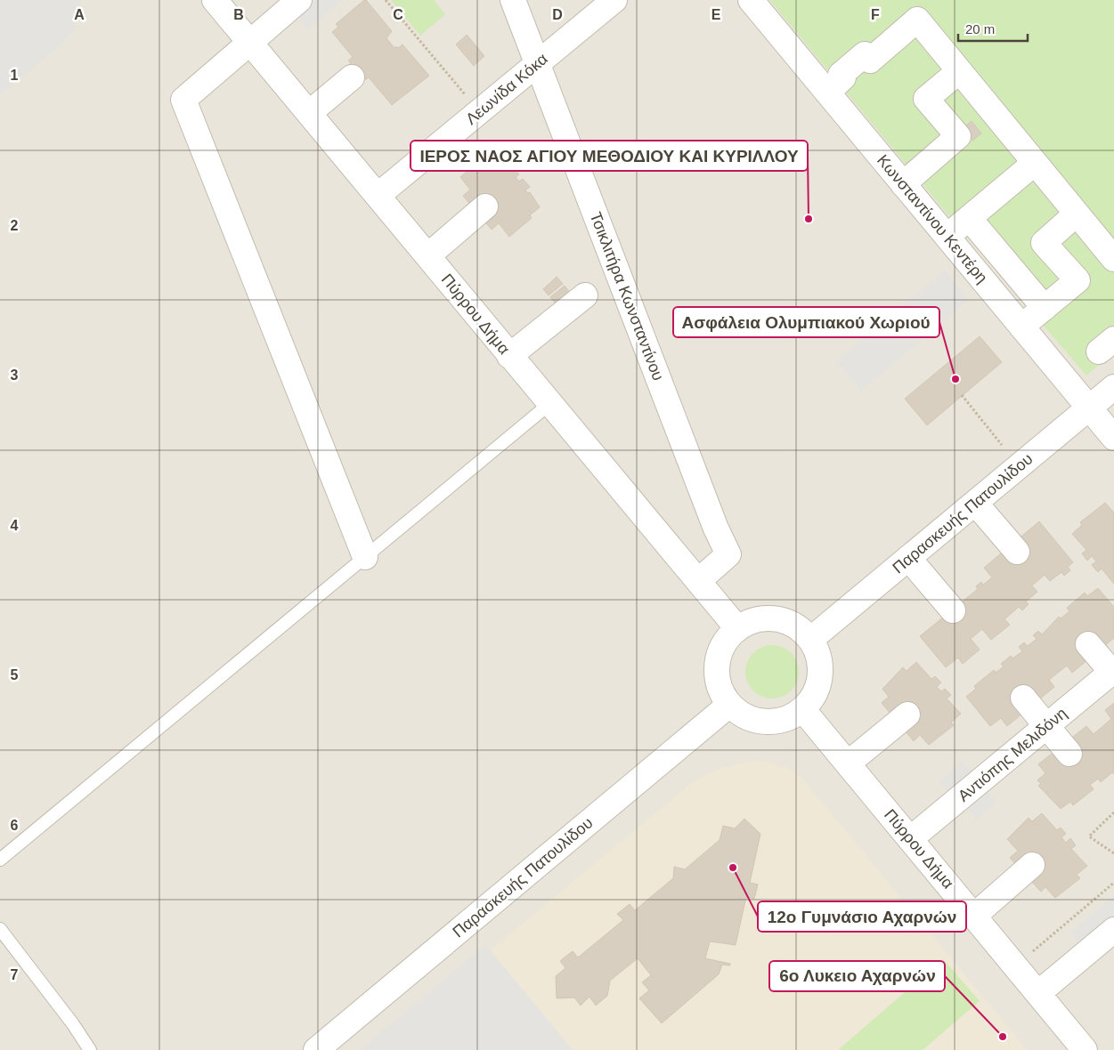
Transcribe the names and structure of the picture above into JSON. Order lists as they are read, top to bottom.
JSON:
{
  "streets": {
    "street": [
      "Λεωνίδα Κόκα",
      "Κωνσταντίνου Κεντέρη",
      "Τσικλιτήρα Κωνσταντίνου",
      "Πύρρου Δήμα",
      "Παρασκευής Πατουλίδου",
      "Αντιόπης Μελιδόνη"
    ]
  },
  "crossings": [
    ["Λεωνίδα Κόκα", "Τσικλιτήρα Κωνσταντίνου"],
    ["Λεωνίδα Κόκα", "Πύρρου Δήμα"],
    ["Κωνσταντίνου Κεντέρη", "Παρασκευής Πατουλίδου"],
    ["Τσικλιτήρα Κωνσταντίνου", "Πύρρου Δήμα"],
    ["Πύρρου Δήμα", "Παρασκευής Πατουλίδου"],
    ["Πύρρου Δήμα", "Αντιόπης Μελιδόνη"]
  ],
  "places": [
    "ΙΕΡΟΣ ΝΑΟΣ ΑΓΙΟΥ ΜΕΘΟΔΙΟΥ ΚΑΙ ΚΥΡΙΛΛΟΥ",
    "Ασφάλεια Ολυμπιακού Χωριού",
    "12ο Γυμνάσιο Αχαρνών",
    "6ο Λυκειο Αχαρνών"
  ],
  "scale_bar": "20 m",
  "grid": {
    "columns": [
      "A",
      "B",
      "C",
      "D",
      "E",
      "F"
    ],
    "rows": [
      "1",
      "2",
      "3",
      "4",
      "5",
      "6",
      "7"
    ]
  }
}
